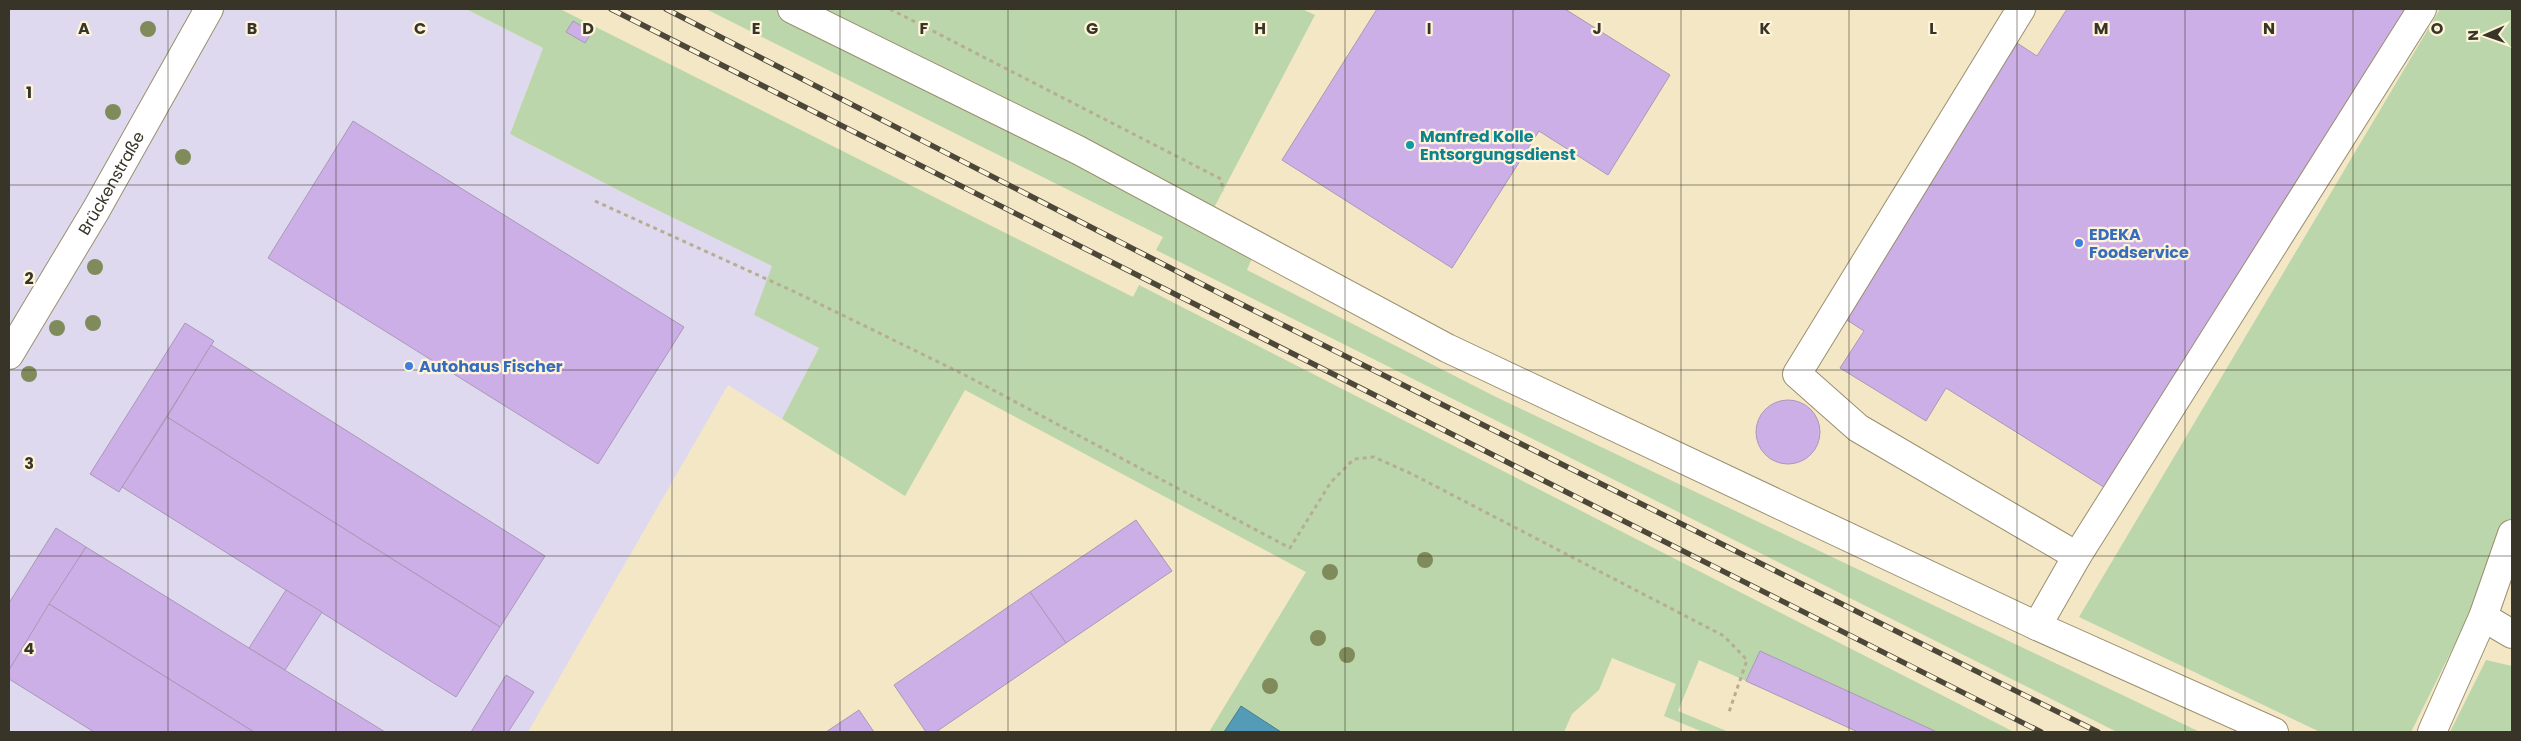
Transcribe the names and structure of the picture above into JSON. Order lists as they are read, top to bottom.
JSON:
{
  "streets": {
    "street": ["Brückenstraße"]
  },
  "places": ["Manfred Kolle Entsorgungsdienst", "EDEKA Foodservice", "Autohaus Fischer"],
  "north": "left",
  "grid": {
    "columns": [
      "A",
      "B",
      "C",
      "D",
      "E",
      "F",
      "G",
      "H",
      "I",
      "J",
      "K",
      "L",
      "M",
      "N",
      "O"
    ],
    "rows": [
      "1",
      "2",
      "3",
      "4"
    ]
  }
}
